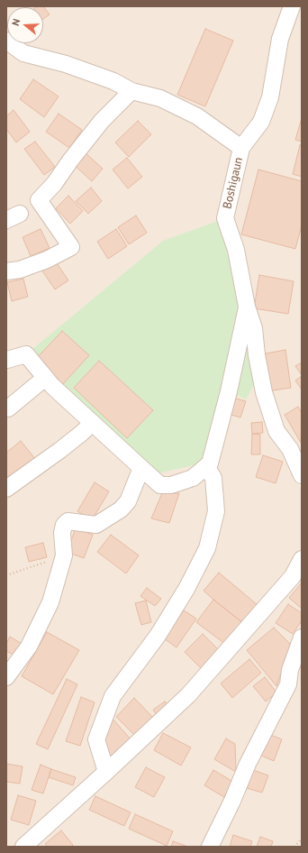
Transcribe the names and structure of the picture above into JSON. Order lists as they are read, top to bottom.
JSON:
{
  "streets": {
    "street": ["Boshigaun"]
  },
  "north": "left"
}
